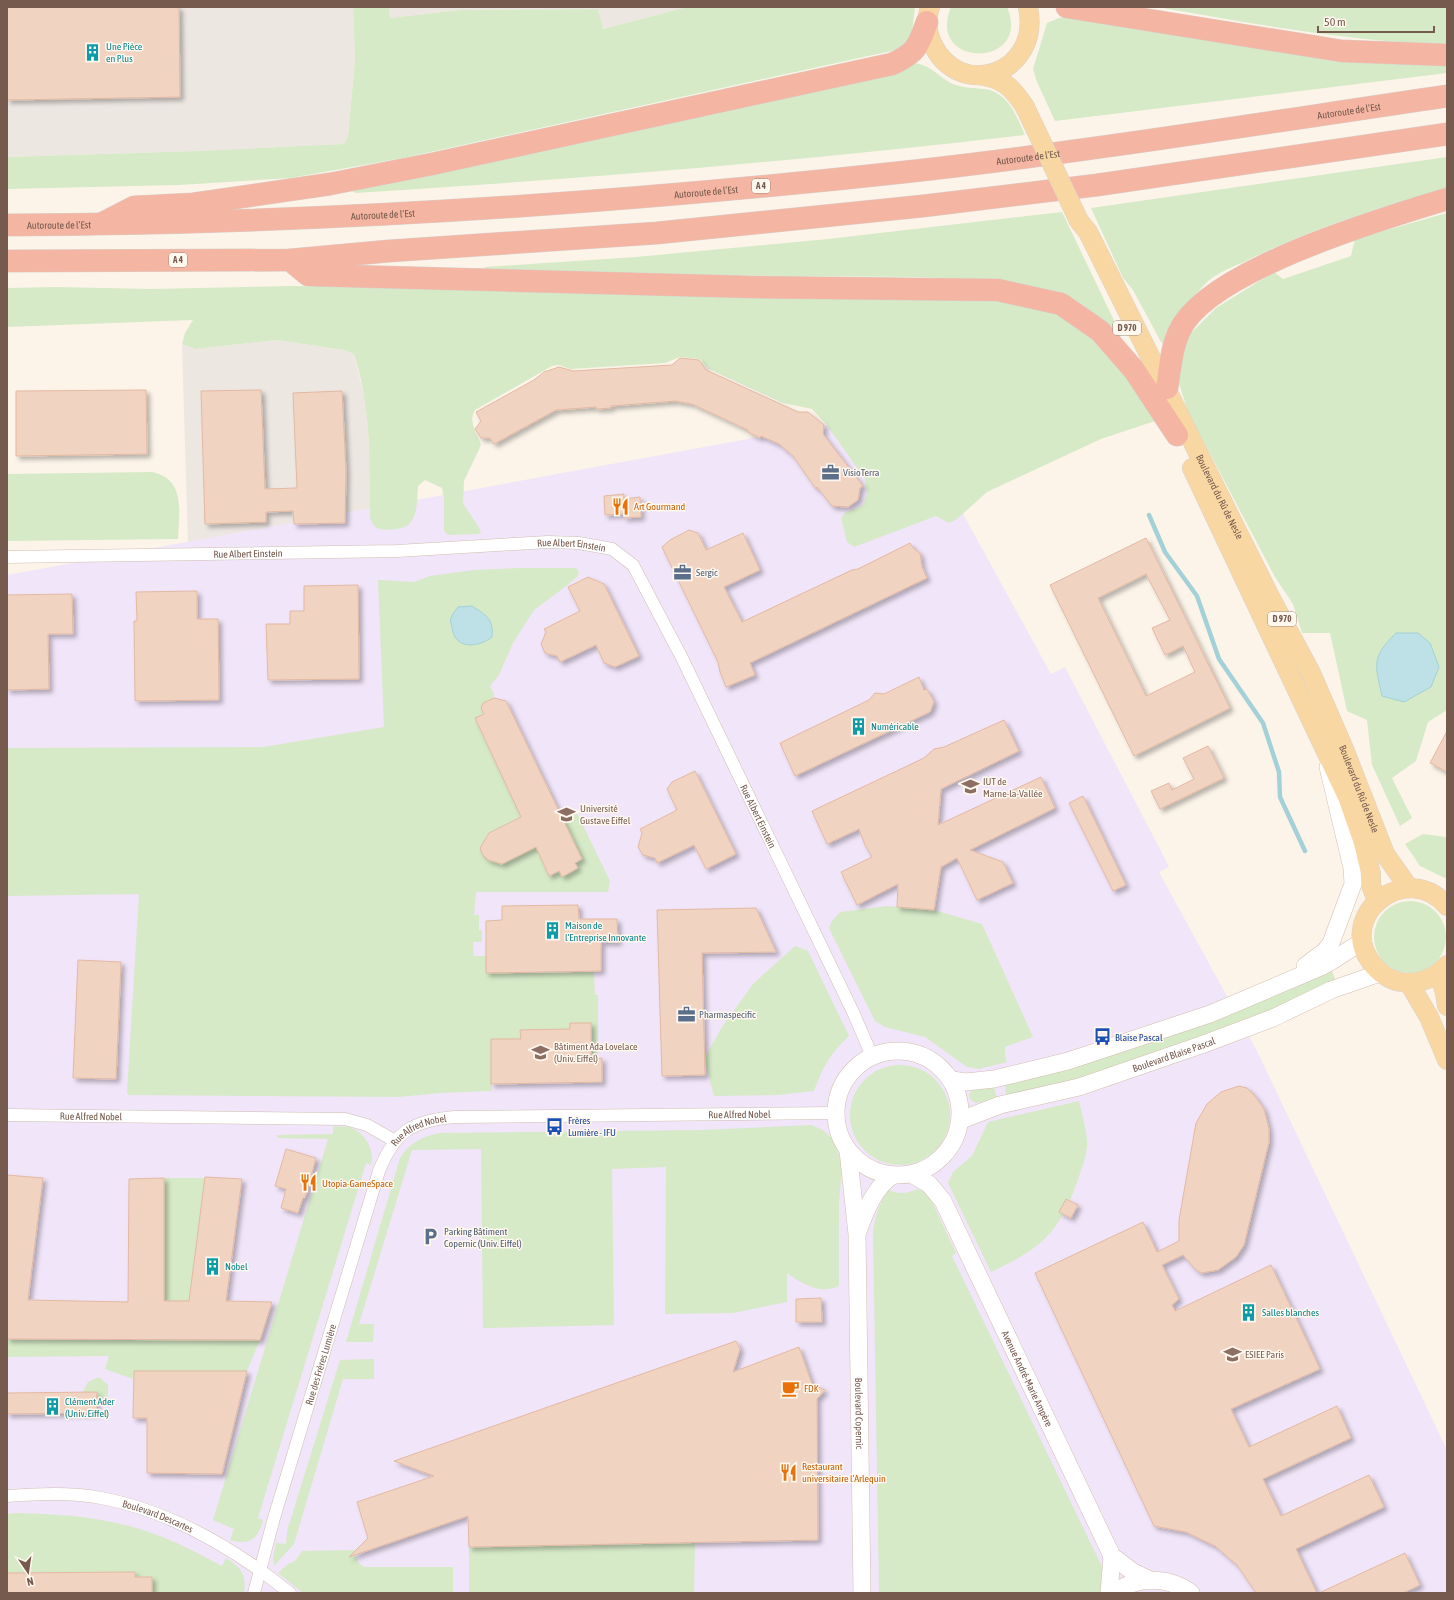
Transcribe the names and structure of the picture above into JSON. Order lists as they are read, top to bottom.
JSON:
{
  "streets": {
    "highway": ["Autoroute de l’Est", "A 4"],
    "main road": ["D 970", "Boulevard du Rû de Nesle"],
    "street": [
      "Rue Albert Einstein",
      "Boulevard Blaise Pascal",
      "Rue Alfred Nobel",
      "Rue des Frères Lumière",
      "Avenue André-Marie Ampère",
      "Boulevard Copernic",
      "Boulevard Descartes"
    ]
  },
  "crossings": [
    ["D 970", "Boulevard du Rû de Nesle"],
    ["Rue Albert Einstein", "Boulevard Blaise Pascal"],
    ["Rue Albert Einstein", "Rue Alfred Nobel"],
    ["Rue Albert Einstein", "Avenue André-Marie Ampère"],
    ["Rue Albert Einstein", "Boulevard Copernic"],
    ["Boulevard Blaise Pascal", "Rue Alfred Nobel"],
    ["Boulevard Blaise Pascal", "Avenue André-Marie Ampère"],
    ["Boulevard Blaise Pascal", "Boulevard Copernic"],
    ["Rue Alfred Nobel", "Rue des Frères Lumière"],
    ["Rue Alfred Nobel", "Avenue André-Marie Ampère"],
    ["Rue Alfred Nobel", "Boulevard Copernic"],
    ["Rue des Frères Lumière", "Boulevard Descartes"],
    ["Avenue André-Marie Ampère", "Boulevard Copernic"]
  ],
  "places": {
    "building": [
      "Une Pièce en Plus",
      "Numéricable",
      "Maison de l’Entreprise Innovante",
      "Nobel",
      "Salles blanches",
      "Clément Ader (Univ. Eiffel)"
    ],
    "office": ["VisioTerra", "Sergic", "Pharmaspecific"],
    "restaurant": ["Art Gourmand", "Utopia-GameSpace", "Restaurant universitaire l’Arlequin"],
    "school or university": [
      "IUT de Marne-la-Vallée",
      "Université Gustave Eiffel",
      "Bâtiment Ada Lovelace (Univ. Eiffel)",
      "ESIEE Paris"
    ],
    "bus stop": ["Blaise Pascal", "Frères Lumière - IFU"],
    "parking": ["Parking Bâtiment Copernic (Univ. Eiffel)"],
    "cafe": ["FDK"]
  },
  "scale_bar": "50 m",
  "north": "bottom"
}
